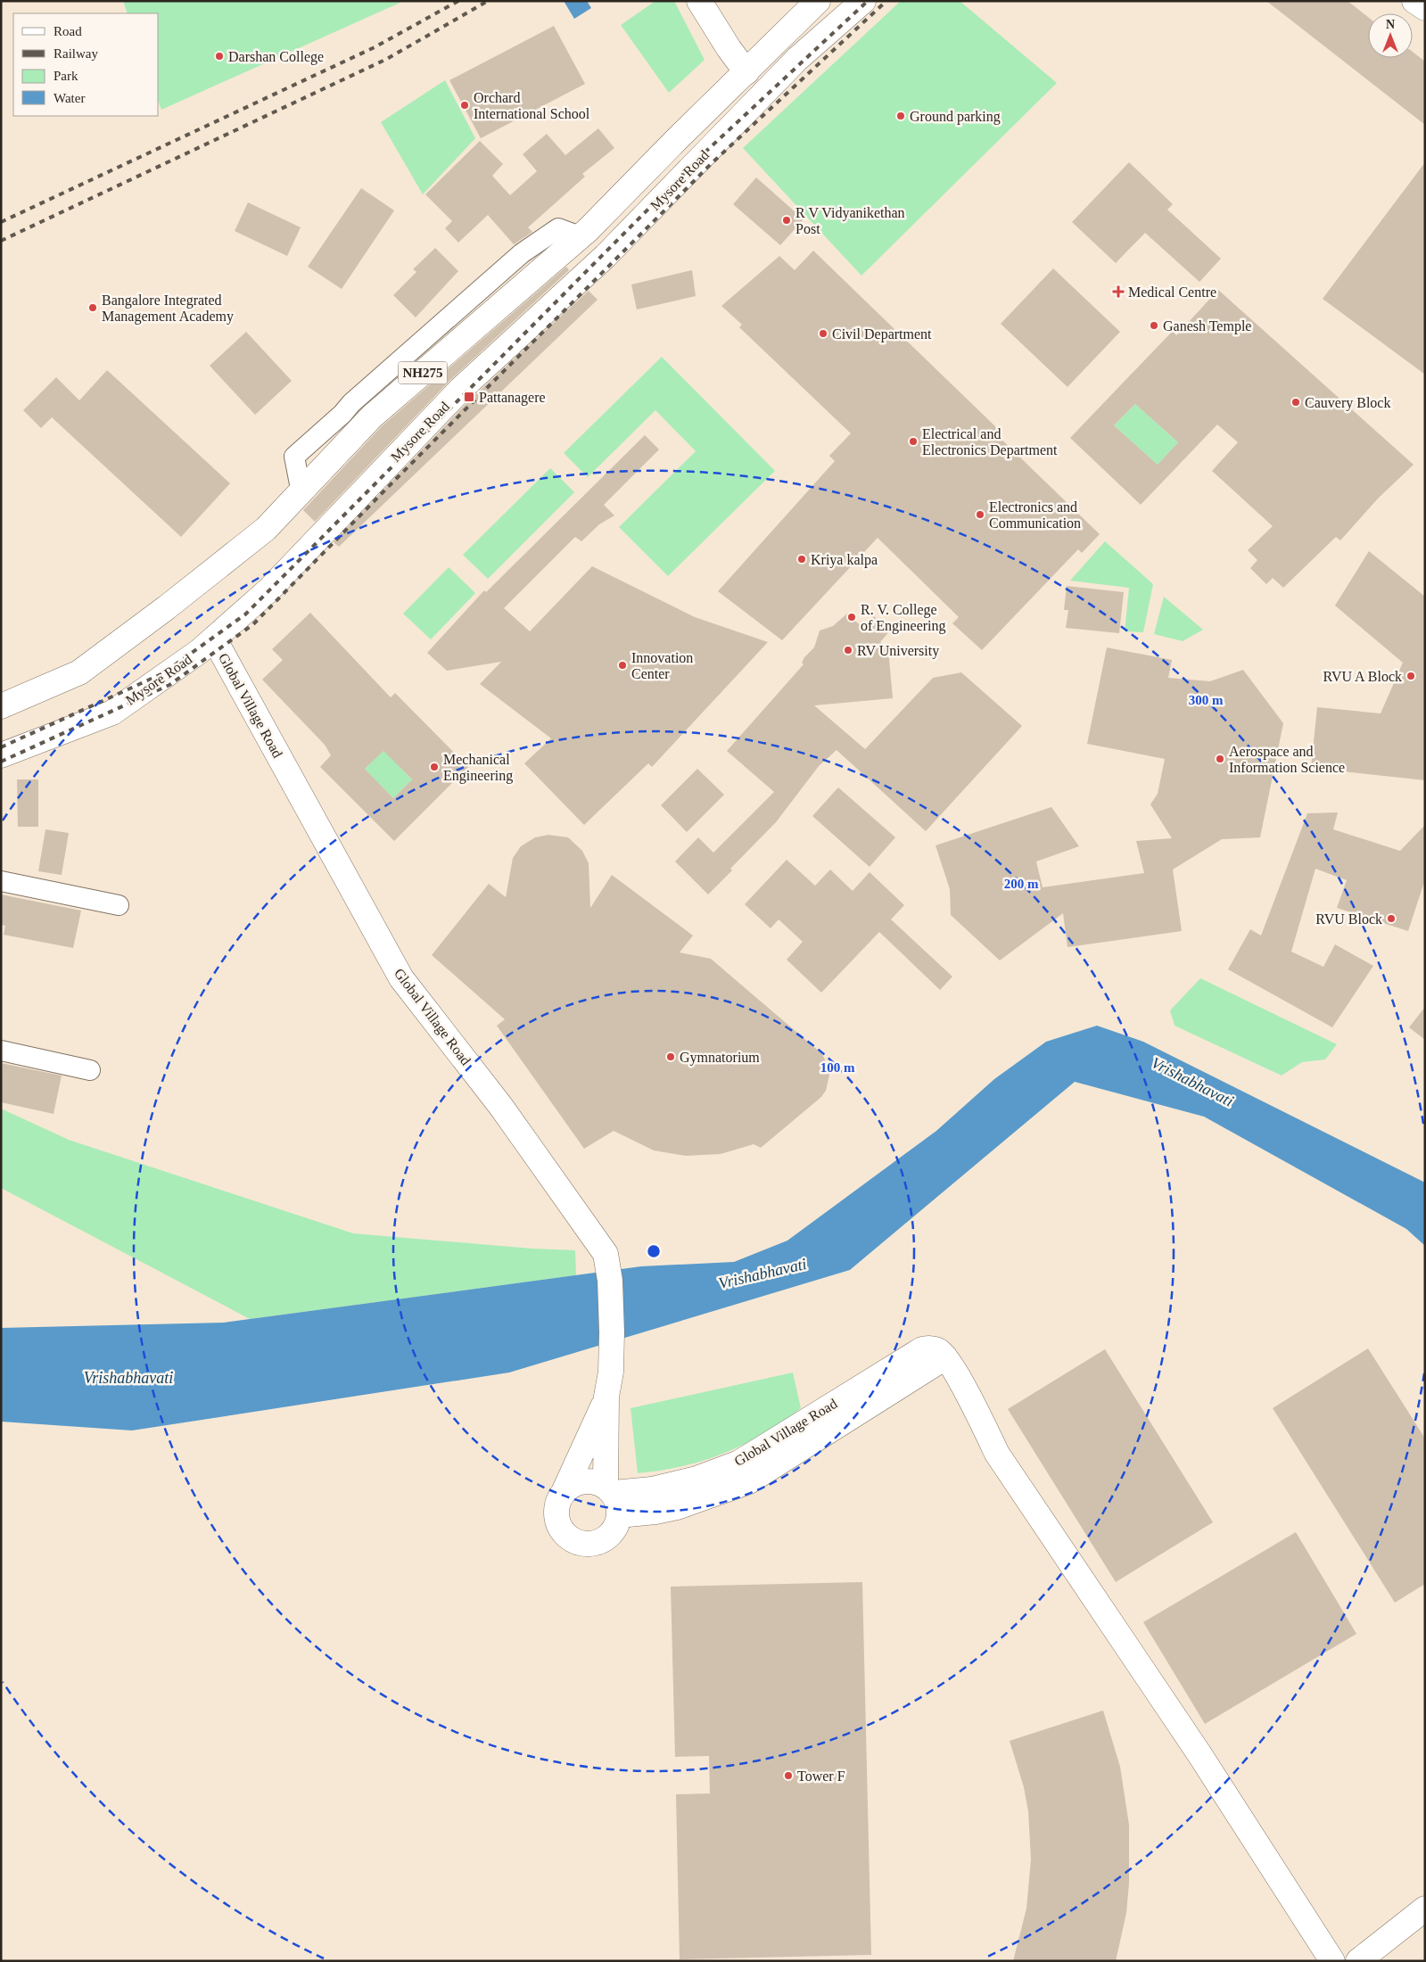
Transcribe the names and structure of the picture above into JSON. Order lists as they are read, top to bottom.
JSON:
{
  "streets": {
    "main road": ["Mysore Road", "NH275", "Global Village Road"]
  },
  "crossings": [
    ["Mysore Road", "Global Village Road"]
  ],
  "water": ["Vrishabhavati"],
  "places": {
    "other": [
      "Darshan College",
      "Orchard International School",
      "Ground parking",
      "R V Vidyanikethan Post",
      "Bangalore Integrated Management Academy",
      "Ganesh Temple",
      "Civil Department",
      "Cauvery Block",
      "Electrical and Electronics Department",
      "Electronics and Communication",
      "Kriya kalpa",
      "R. V. College of Engineering",
      "RV University",
      "Innovation Center",
      "RVU A Block",
      "Aerospace and Information Science",
      "Mechanical Engineering",
      "RVU Block",
      "Gymnatorium",
      "Tower F"
    ],
    "health": ["Medical Centre"],
    "transit": ["Pattanagere"]
  },
  "legend": [
    "Road",
    "Railway",
    "Park",
    "Water"
  ],
  "north": "top",
  "rings": ["300 m", "200 m", "100 m"]
}
